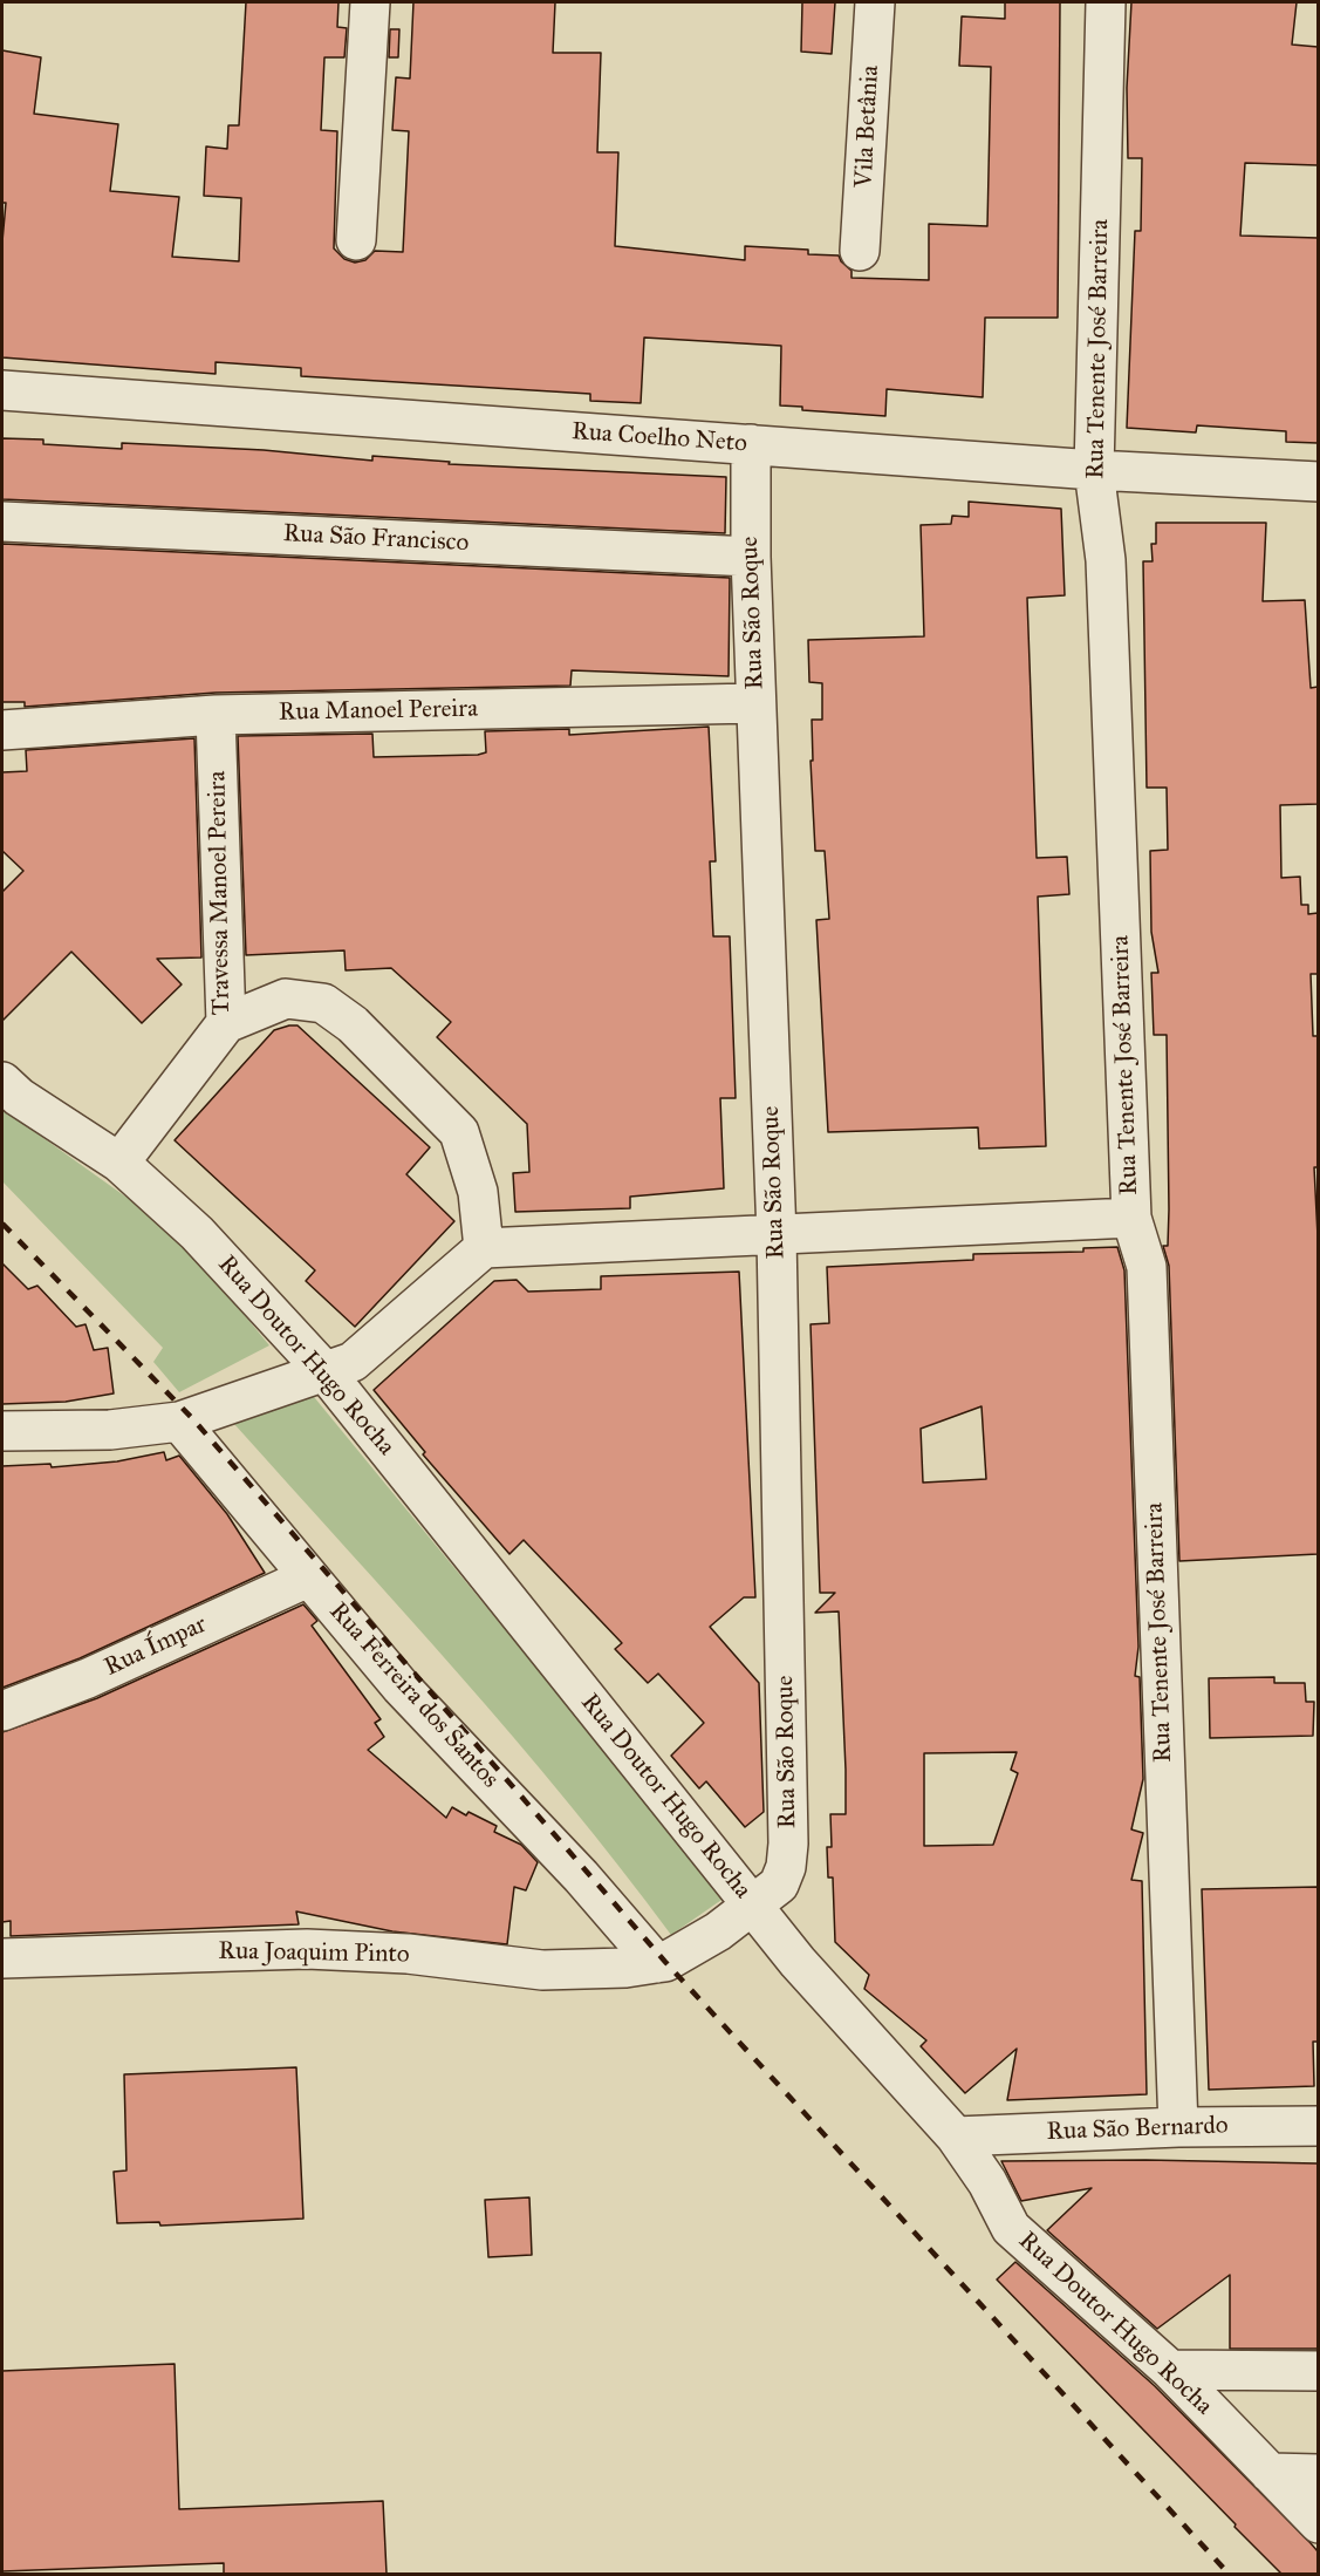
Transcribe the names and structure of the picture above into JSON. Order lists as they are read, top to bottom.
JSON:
{
  "streets": {
    "street": [
      "Vila Betânia",
      "Rua Tenente José Barreira",
      "Rua Coelho Neto",
      "Rua São Francisco",
      "Rua São Roque",
      "Rua Manoel Pereira",
      "Travessa Manoel Pereira",
      "Rua Doutor Hugo Rocha",
      "Rua Ímpar",
      "Rua Ferreira dos Santos",
      "Rua Joaquim Pinto",
      "Rua São Bernardo"
    ]
  },
  "crossings": [
    ["Rua Tenente José Barreira", "Rua Coelho Neto"],
    ["Rua Tenente José Barreira", "Rua São Bernardo"],
    ["Rua Coelho Neto", "Rua São Roque"],
    ["Rua São Francisco", "Rua São Roque"],
    ["Rua São Roque", "Rua Manoel Pereira"],
    ["Rua São Roque", "Rua Doutor Hugo Rocha"],
    ["Rua Manoel Pereira", "Travessa Manoel Pereira"],
    ["Travessa Manoel Pereira", "Rua Doutor Hugo Rocha"],
    ["Rua Doutor Hugo Rocha", "Rua São Bernardo"],
    ["Rua Ímpar", "Rua Ferreira dos Santos"],
    ["Rua Ferreira dos Santos", "Rua Joaquim Pinto"]
  ]
}
